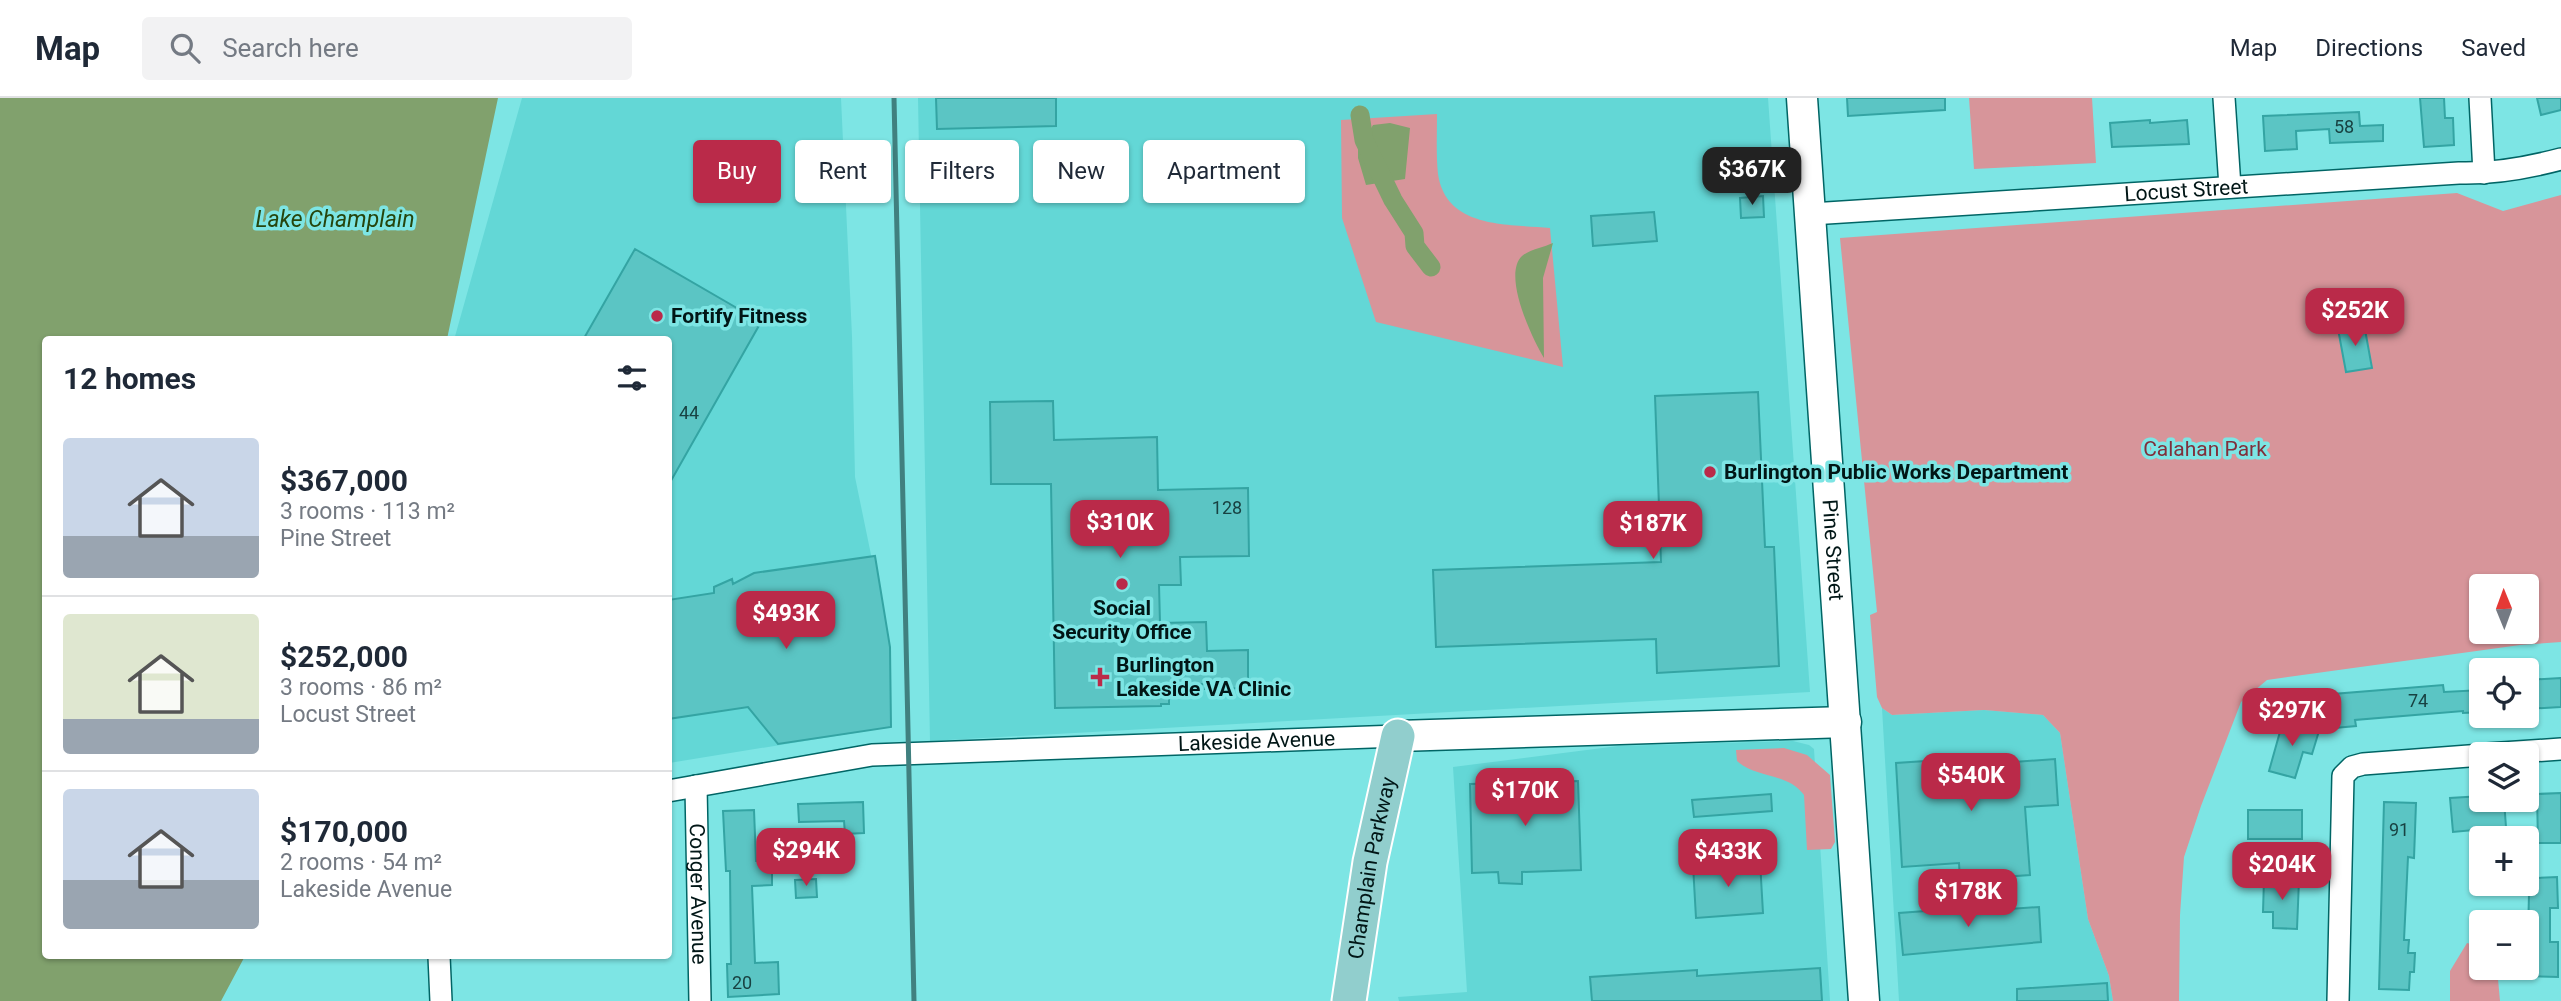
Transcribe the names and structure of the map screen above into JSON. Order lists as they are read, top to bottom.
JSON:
{
  "streets": {
    "main road": ["Pine Street", "Lakeside Avenue", "Champlain Parkway"],
    "street": ["Locust Street", "Conger Avenue"]
  },
  "crossings": [
    ["Locust Street", "Pine Street"],
    ["Pine Street", "Lakeside Avenue"],
    ["Lakeside Avenue", "Champlain Parkway"],
    ["Lakeside Avenue", "Conger Avenue"]
  ],
  "water": ["Lake Champlain"],
  "parks": ["Calahan Park"],
  "places": {
    "other": ["Fortify Fitness", "Burlington Public Works Department", "Social Security Office"],
    "health": ["Burlington Lakeside VA Clinic"]
  },
  "house_numbers": [
    "58",
    "44",
    "128",
    "74",
    "91",
    "20"
  ],
  "north": "top",
  "page": {
    "header": "Map",
    "search": "Search here",
    "nav": ["Map", "Directions", "Saved"],
    "chip": [
      "Buy",
      "Rent",
      "Filters",
      "New",
      "Apartment"
    ],
    "price": [
      "$367K",
      "$252K",
      "$310K",
      "$187K",
      "$493K",
      "$297K",
      "$540K",
      "$170K",
      "$294K",
      "$433K",
      "$204K",
      "$178K"
    ],
    "heading": "12 homes",
    "list": [
      {
        "name": "$367,000",
        "note": "3 rooms · 113 m² · Pine Street"
      },
      {
        "name": "$252,000",
        "note": "3 rooms · 86 m² · Locust Street"
      },
      {
        "name": "$170,000",
        "note": "2 rooms · 54 m² · Lakeside Avenue"
      }
    ],
    "map_buttons": ["+", "−"]
  }
}
